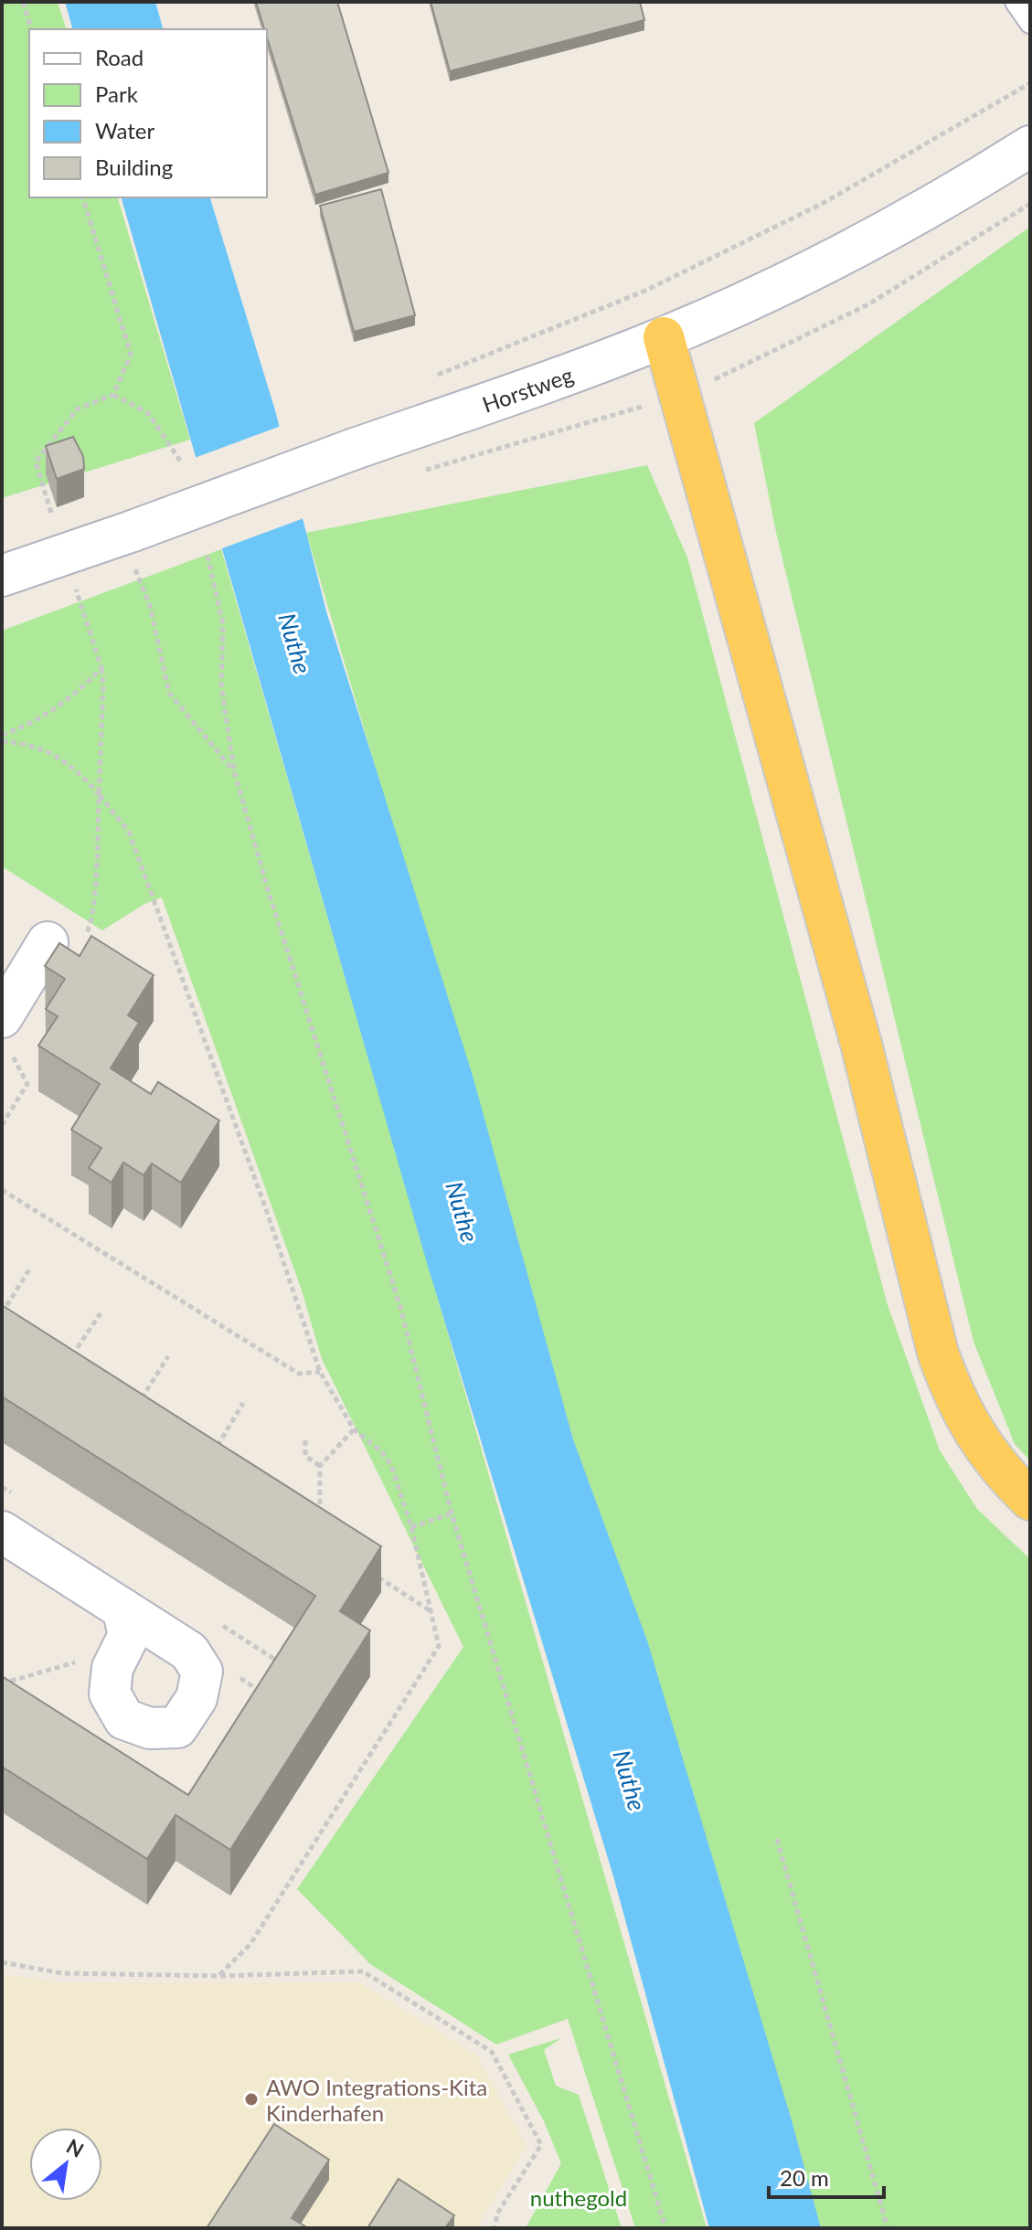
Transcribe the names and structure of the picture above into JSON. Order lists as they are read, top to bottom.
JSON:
{
  "streets": {
    "street": ["Horstweg"]
  },
  "water": ["Nuthe"],
  "parks": ["nuthegold"],
  "places": ["AWO Integrations-Kita Kinderhafen"],
  "legend": [
    "Road",
    "Park",
    "Water",
    "Building"
  ],
  "scale_bar": "20 m",
  "north": "top right"
}
